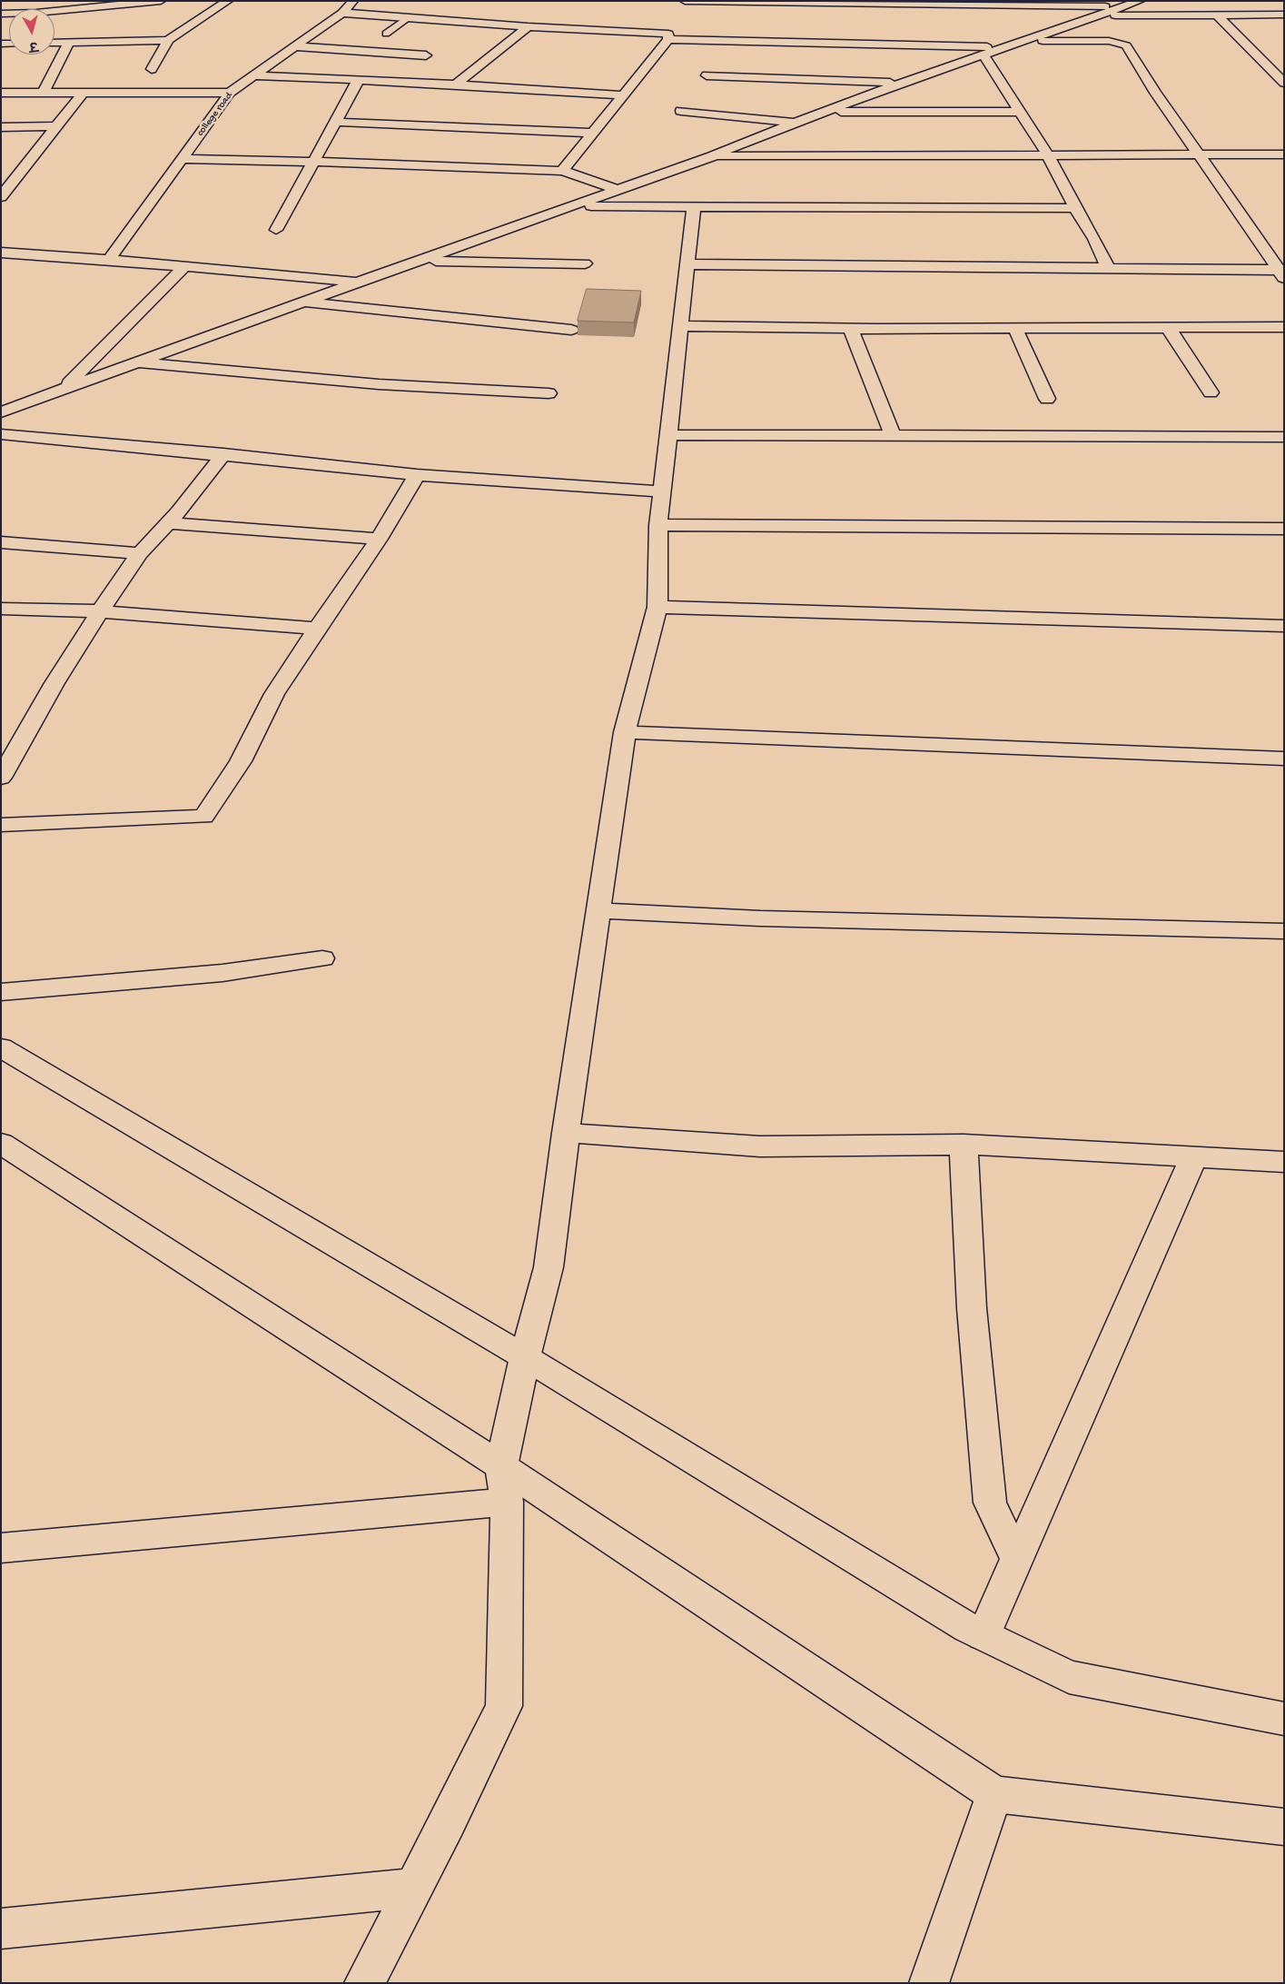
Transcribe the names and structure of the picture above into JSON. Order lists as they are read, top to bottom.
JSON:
{
  "streets": {
    "street": ["college road"]
  },
  "north": "bottom"
}
